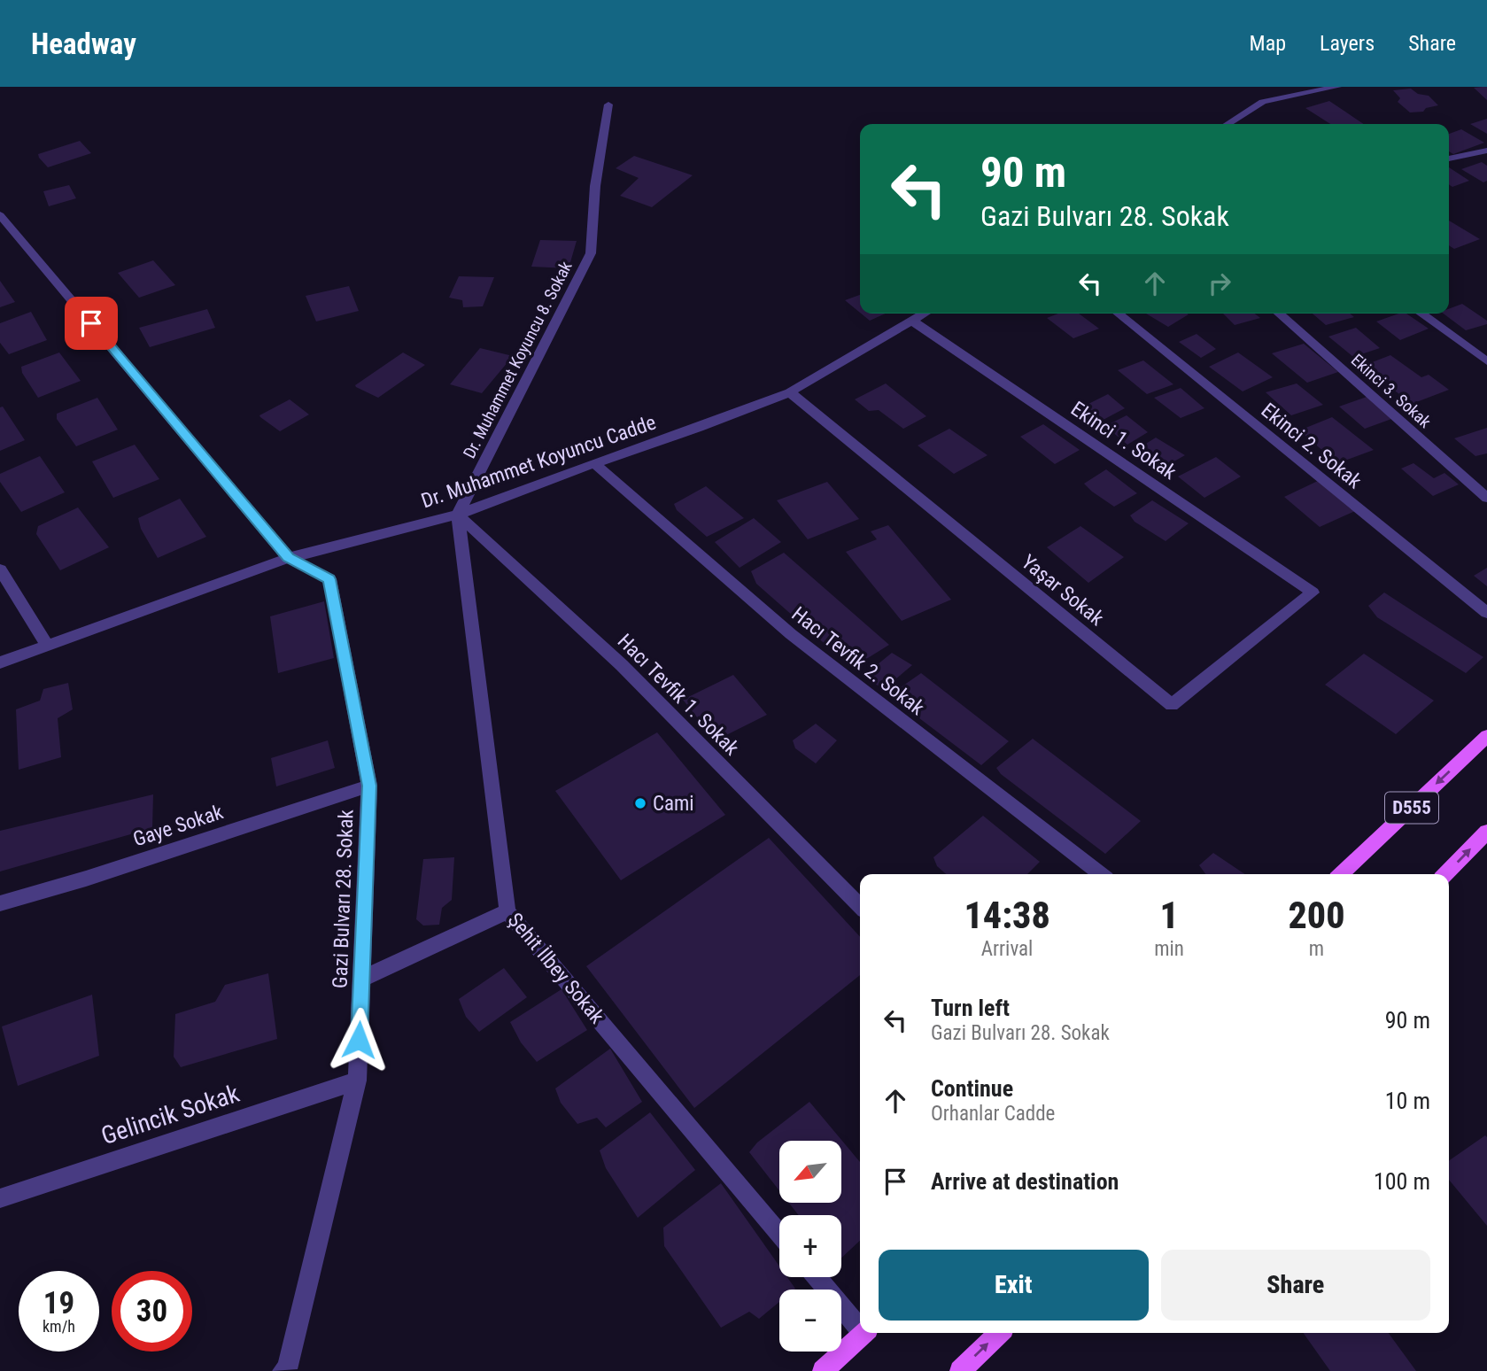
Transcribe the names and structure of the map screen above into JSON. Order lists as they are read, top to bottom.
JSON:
{
  "streets": {
    "main road": ["D555"],
    "street": [
      "Dr. Muhammet Koyuncu 8. Sokak",
      "Ekinci 3. Sokak",
      "Ekinci 1. Sokak",
      "Ekinci 2. Sokak",
      "Dr. Muhammet Koyuncu Cadde",
      "Yaşar Sokak",
      "Hacı Tevfik 2. Sokak",
      "Hacı Tevfik 1. Sokak",
      "Gaye Sokak",
      "Gazi Bulvarı 28. Sokak",
      "Şehit İlbey Sokak",
      "Gelincik Sokak"
    ]
  },
  "crossings": [
    ["Dr. Muhammet Koyuncu 8. Sokak", "Dr. Muhammet Koyuncu Cadde"],
    ["Dr. Muhammet Koyuncu 8. Sokak", "Hacı Tevfik 1. Sokak"],
    ["Dr. Muhammet Koyuncu 8. Sokak", "Şehit İlbey Sokak"],
    ["Ekinci 1. Sokak", "Dr. Muhammet Koyuncu Cadde"],
    ["Ekinci 1. Sokak", "Yaşar Sokak"],
    ["Dr. Muhammet Koyuncu Cadde", "Yaşar Sokak"],
    ["Dr. Muhammet Koyuncu Cadde", "Hacı Tevfik 2. Sokak"],
    ["Dr. Muhammet Koyuncu Cadde", "Hacı Tevfik 1. Sokak"],
    ["Dr. Muhammet Koyuncu Cadde", "Gazi Bulvarı 28. Sokak"],
    ["Dr. Muhammet Koyuncu Cadde", "Şehit İlbey Sokak"],
    ["Hacı Tevfik 1. Sokak", "Şehit İlbey Sokak"],
    ["Gaye Sokak", "Gazi Bulvarı 28. Sokak"],
    ["Gazi Bulvarı 28. Sokak", "Gelincik Sokak"]
  ],
  "places": ["Cami"],
  "north": "bottom left",
  "page": {
    "header": "Headway",
    "nav": ["Map", "Layers", "Share"],
    "turn": ["90 m", "Gazi Bulvarı 28. Sokak"],
    "eta": [
      "14:38",
      "Arrival",
      "1",
      "min",
      "200",
      "m"
    ],
    "list": [
      {
        "name": "Turn left",
        "note": "Gazi Bulvarı 28. Sokak",
        "value": "90 m"
      },
      {
        "name": "Continue",
        "note": "Orhanlar Cadde",
        "value": "10 m"
      },
      {
        "name": "Arrive at destination",
        "value": "100 m"
      }
    ],
    "map_buttons": ["+", "−"],
    "buttons": ["Exit", "Share"],
    "speed": "19 km/h",
    "limit": "30"
  }
}
